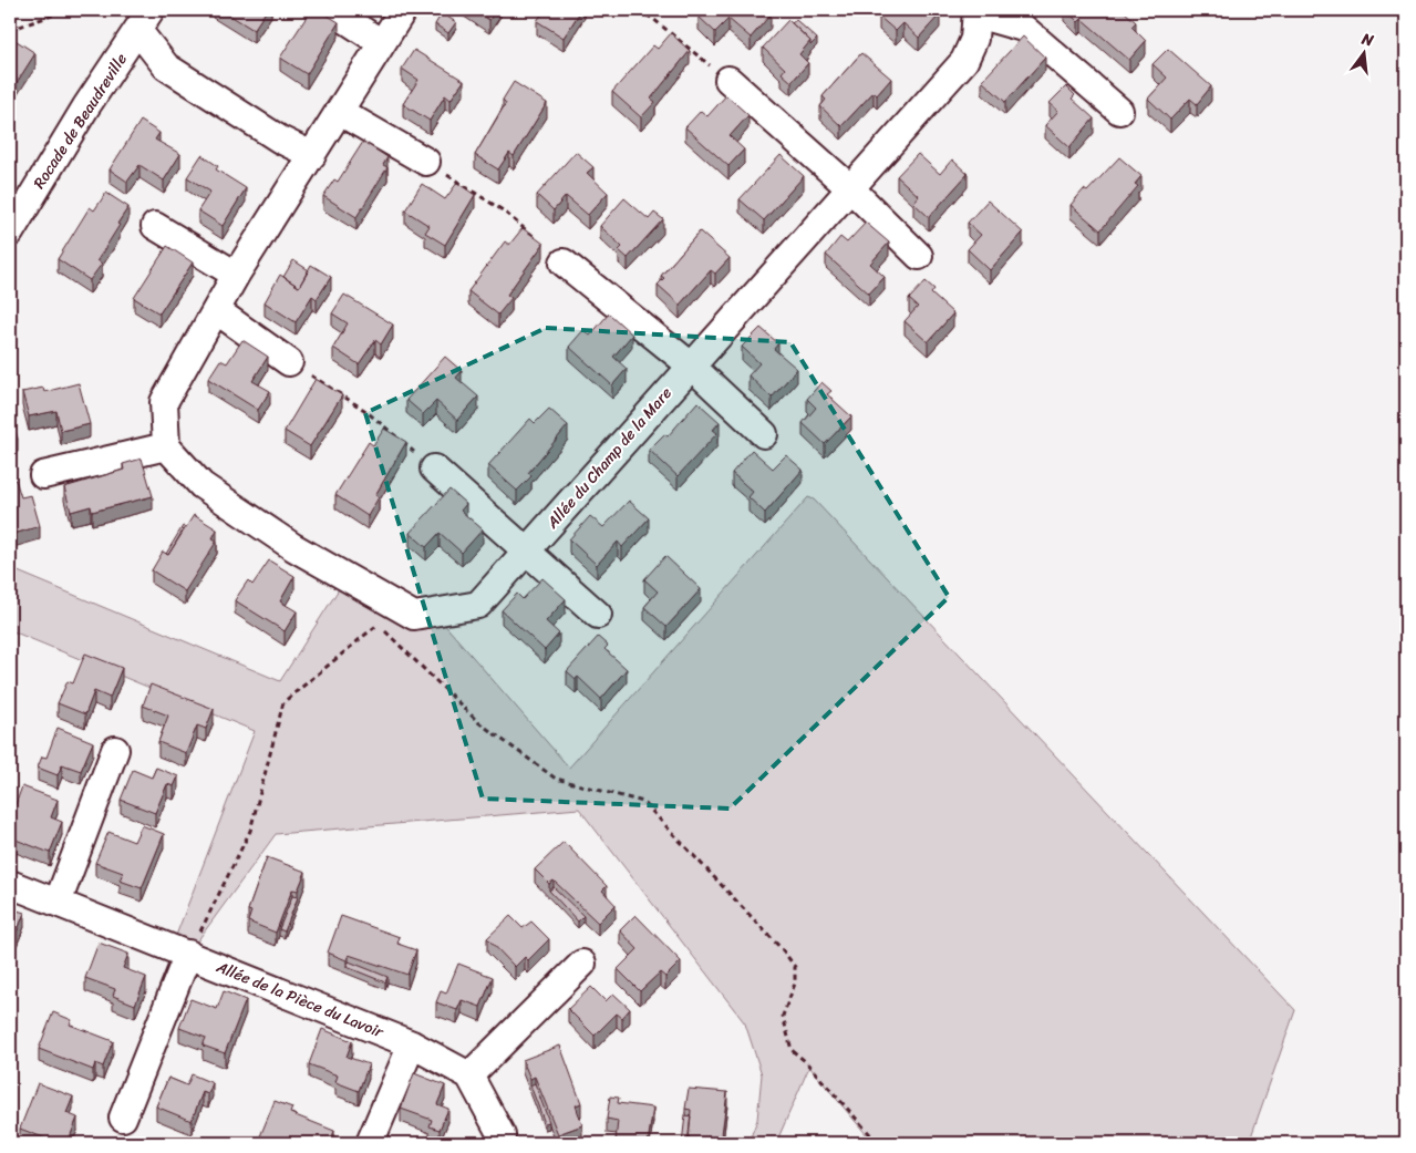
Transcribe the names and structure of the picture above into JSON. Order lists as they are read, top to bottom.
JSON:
{
  "streets": {
    "street": ["Rocade de Beaudreville", "Allée du Champ de la Mare", "Allée de la Pièce du Lavoir"]
  },
  "north": "top"
}
